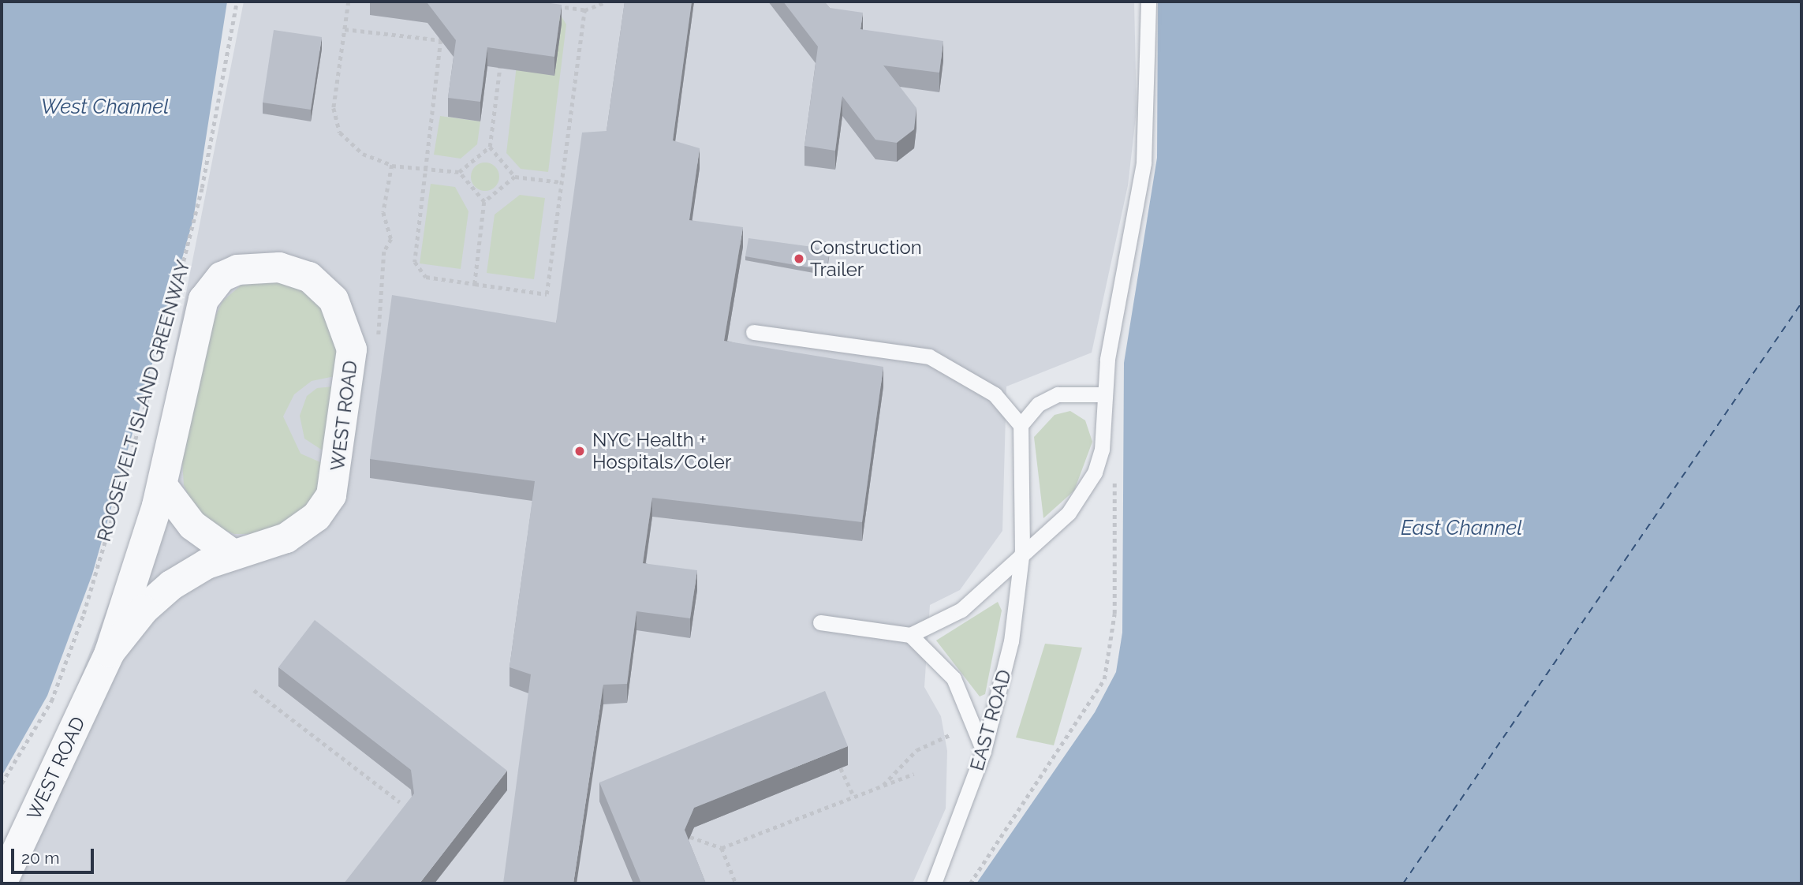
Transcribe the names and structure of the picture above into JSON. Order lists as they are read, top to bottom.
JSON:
{
  "streets": {
    "street": ["WEST ROAD"],
    "lane": ["EAST ROAD"],
    "path": ["ROOSEVELT ISLAND GREENWAY"]
  },
  "water": ["West Channel", "East Channel"],
  "places": ["Construction Trailer", "NYC Health + Hospitals/Coler"],
  "scale_bar": "20 m"
}
